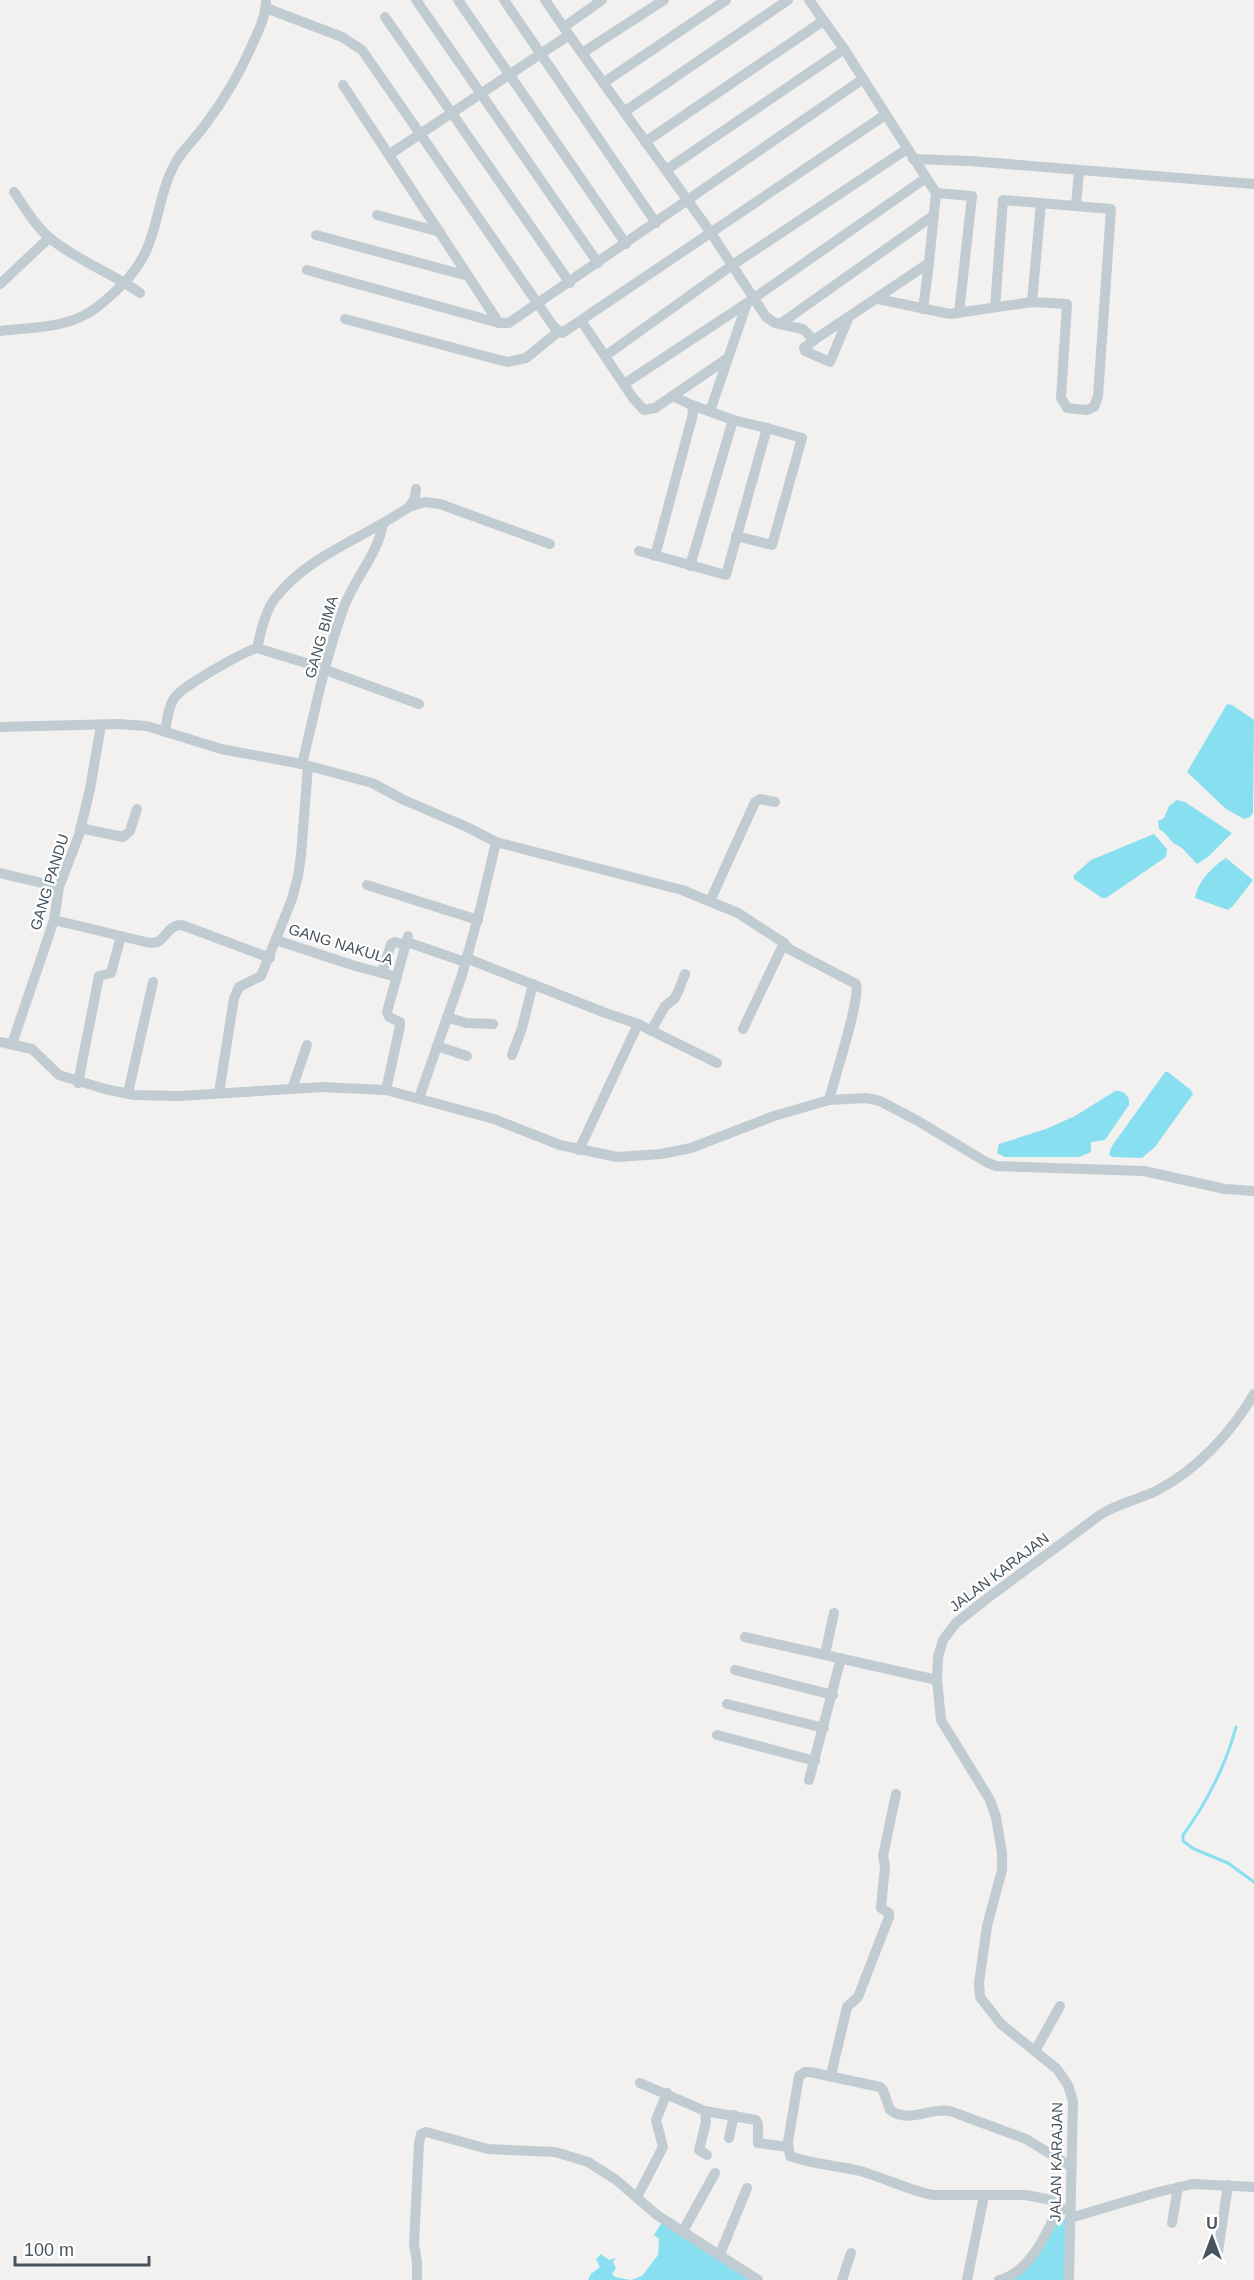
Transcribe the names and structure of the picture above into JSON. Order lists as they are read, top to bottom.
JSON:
{
  "streets": {
    "street": [
      "GANG BIMA",
      "GANG PANDU",
      "GANG NAKULA",
      "JALAN KARAJAN"
    ]
  },
  "crossings": [
    ["GANG BIMA", "GANG NAKULA"]
  ],
  "scale_bar": "100 m",
  "north": "top"
}
